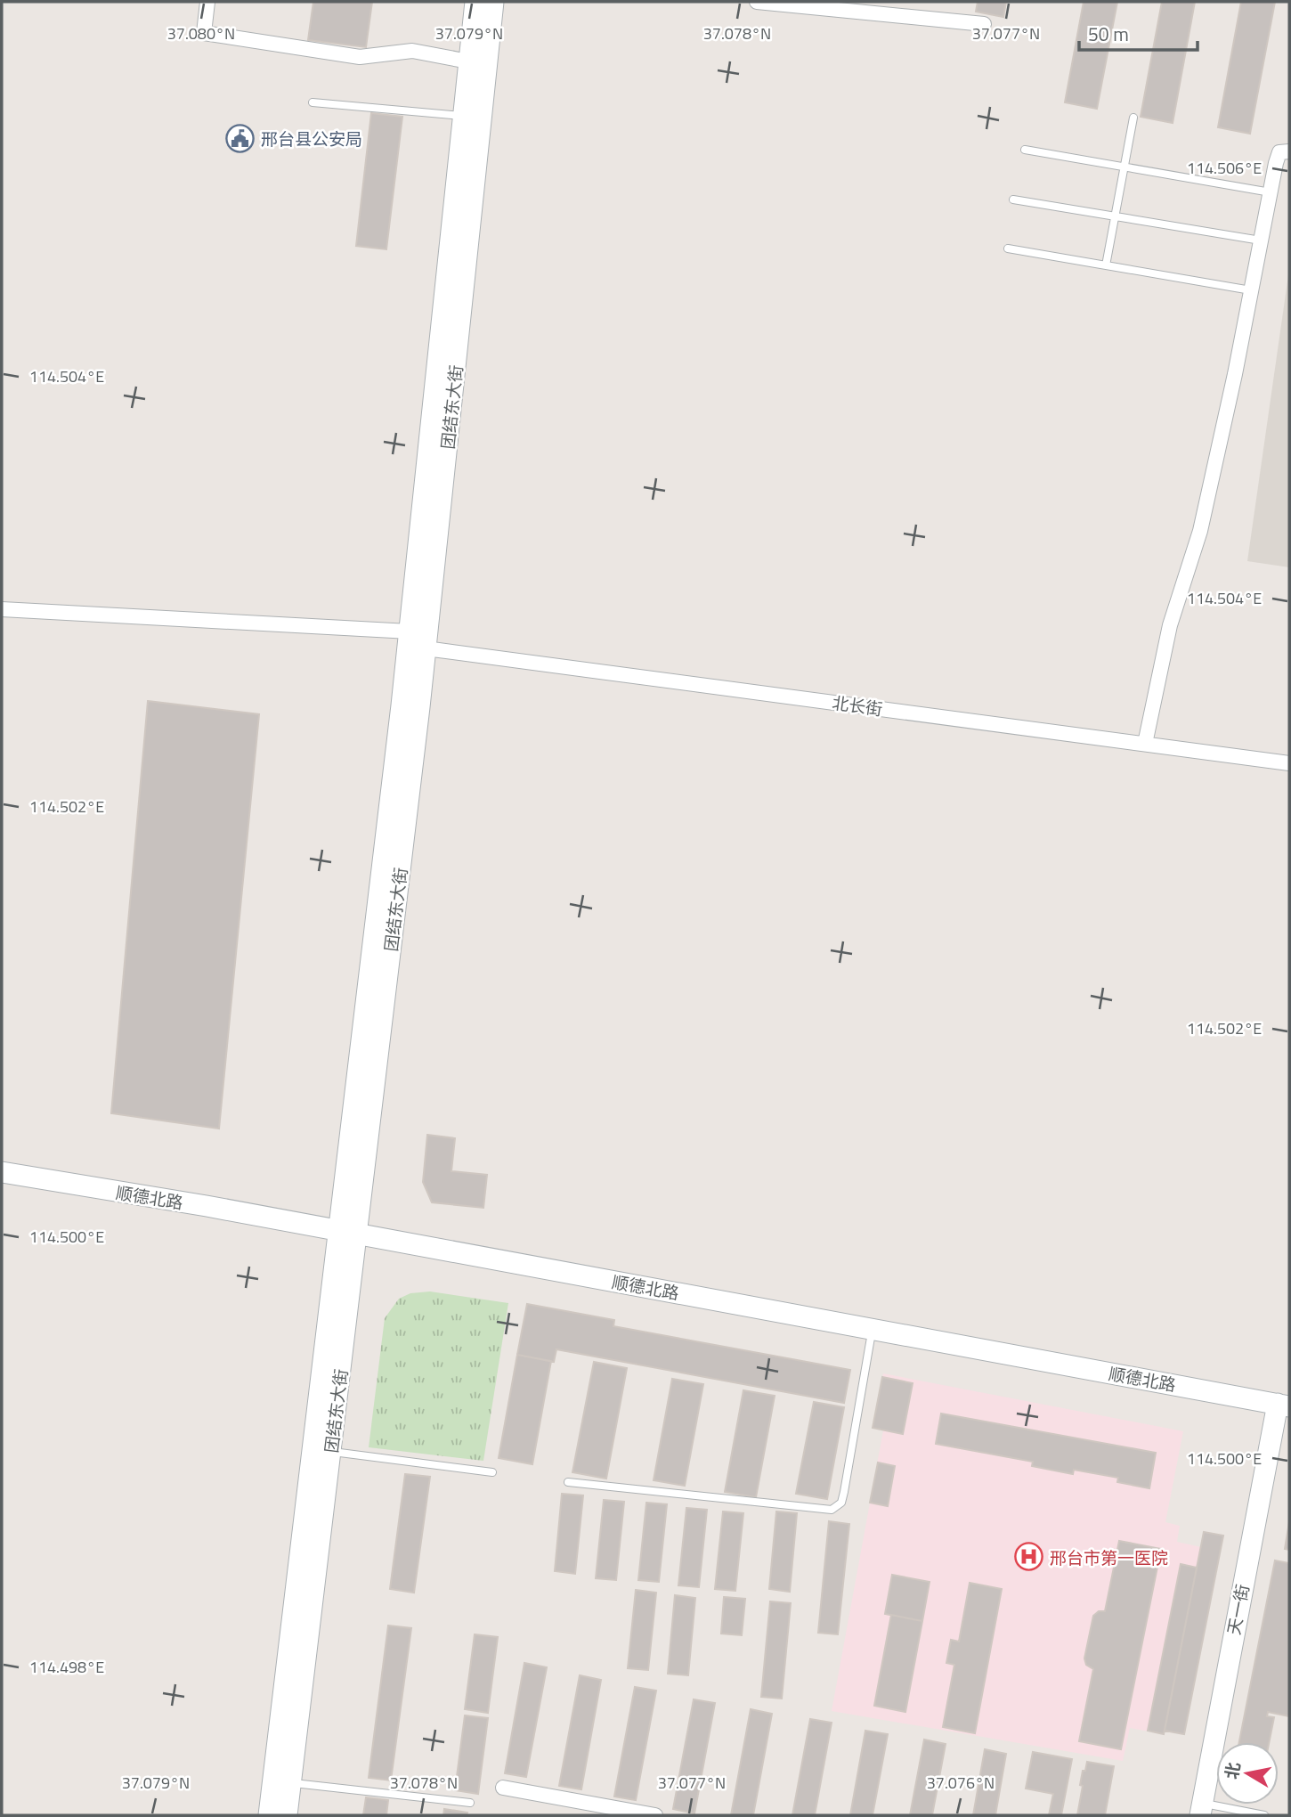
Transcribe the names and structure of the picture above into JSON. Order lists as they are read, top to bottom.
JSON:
{
  "streets": {
    "main road": ["团结东大街", "顺德北路", "天一街"],
    "street": ["北长街"]
  },
  "crossings": [
    ["团结东大街", "北长街"],
    ["团结东大街", "顺德北路"],
    ["顺德北路", "天一街"]
  ],
  "places": {
    "public building": ["邢台县公安局"],
    "hospital": ["邢台市第一医院"]
  },
  "scale_bar": "50 m",
  "north": "left",
  "coordinates": [
    "37.079°N",
    "37.078°N",
    "37.077°N",
    "37.080°N",
    "114.506°E",
    "114.504°E",
    "114.502°E",
    "114.500°E",
    "114.498°E",
    "37.076°N"
  ]
}
